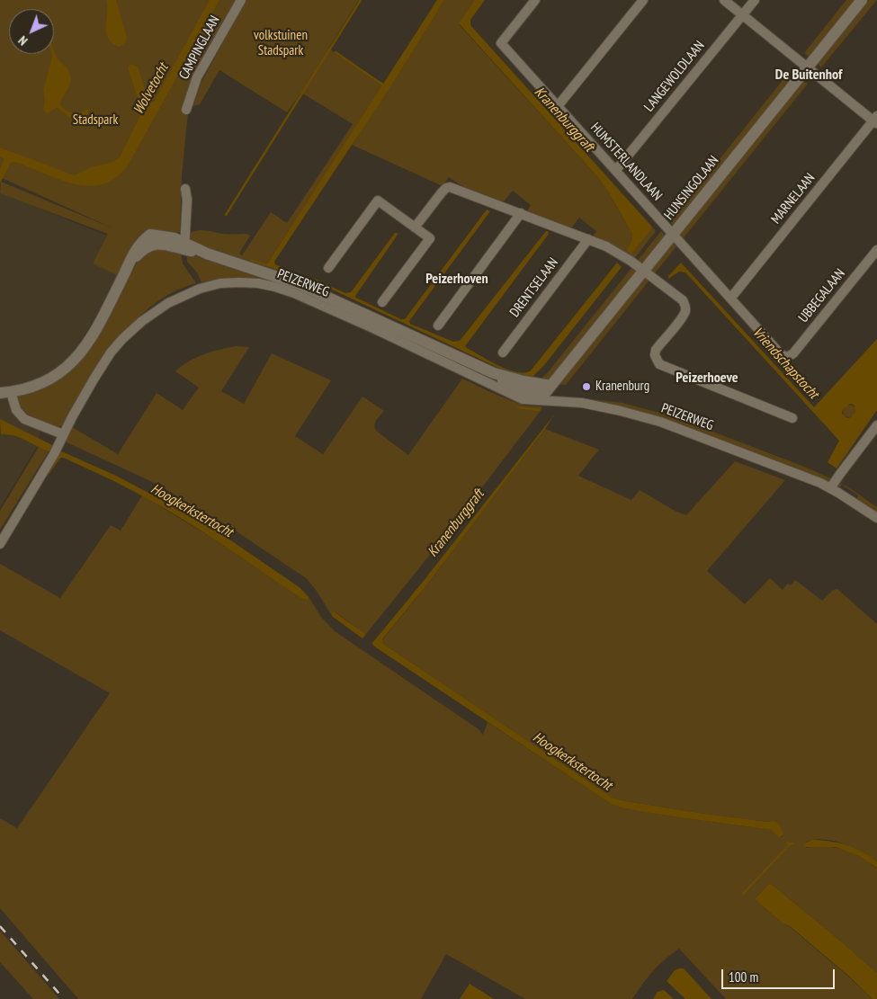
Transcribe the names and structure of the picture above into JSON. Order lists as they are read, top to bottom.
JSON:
{
  "streets": {
    "street": [
      "CAMPINGLAAN",
      "LANGEWOLDLAAN",
      "HUMSTERLANDLAAN",
      "HUNSINGOLAAN",
      "MARNELAAN",
      "PEIZERWEG",
      "DRENTSELAAN",
      "UBBEGALAAN"
    ]
  },
  "crossings": [
    ["LANGEWOLDLAAN", "HUMSTERLANDLAAN"],
    ["HUMSTERLANDLAAN", "HUNSINGOLAAN"],
    ["HUMSTERLANDLAAN", "MARNELAAN"],
    ["HUMSTERLANDLAAN", "UBBEGALAAN"],
    ["HUNSINGOLAAN", "PEIZERWEG"]
  ],
  "districts": ["De Buitenhof", "Peizerhoven", "Peizerhoeve"],
  "water": [
    "Wolvetocht",
    "Kranenburggraft",
    "Vriendschapstocht",
    "Hoogkerkstertocht"
  ],
  "parks": ["volkstuinen Stadspark", "Stadspark"],
  "places": ["Kranenburg"],
  "scale_bar": "100 m",
  "north": "bottom left"
}
